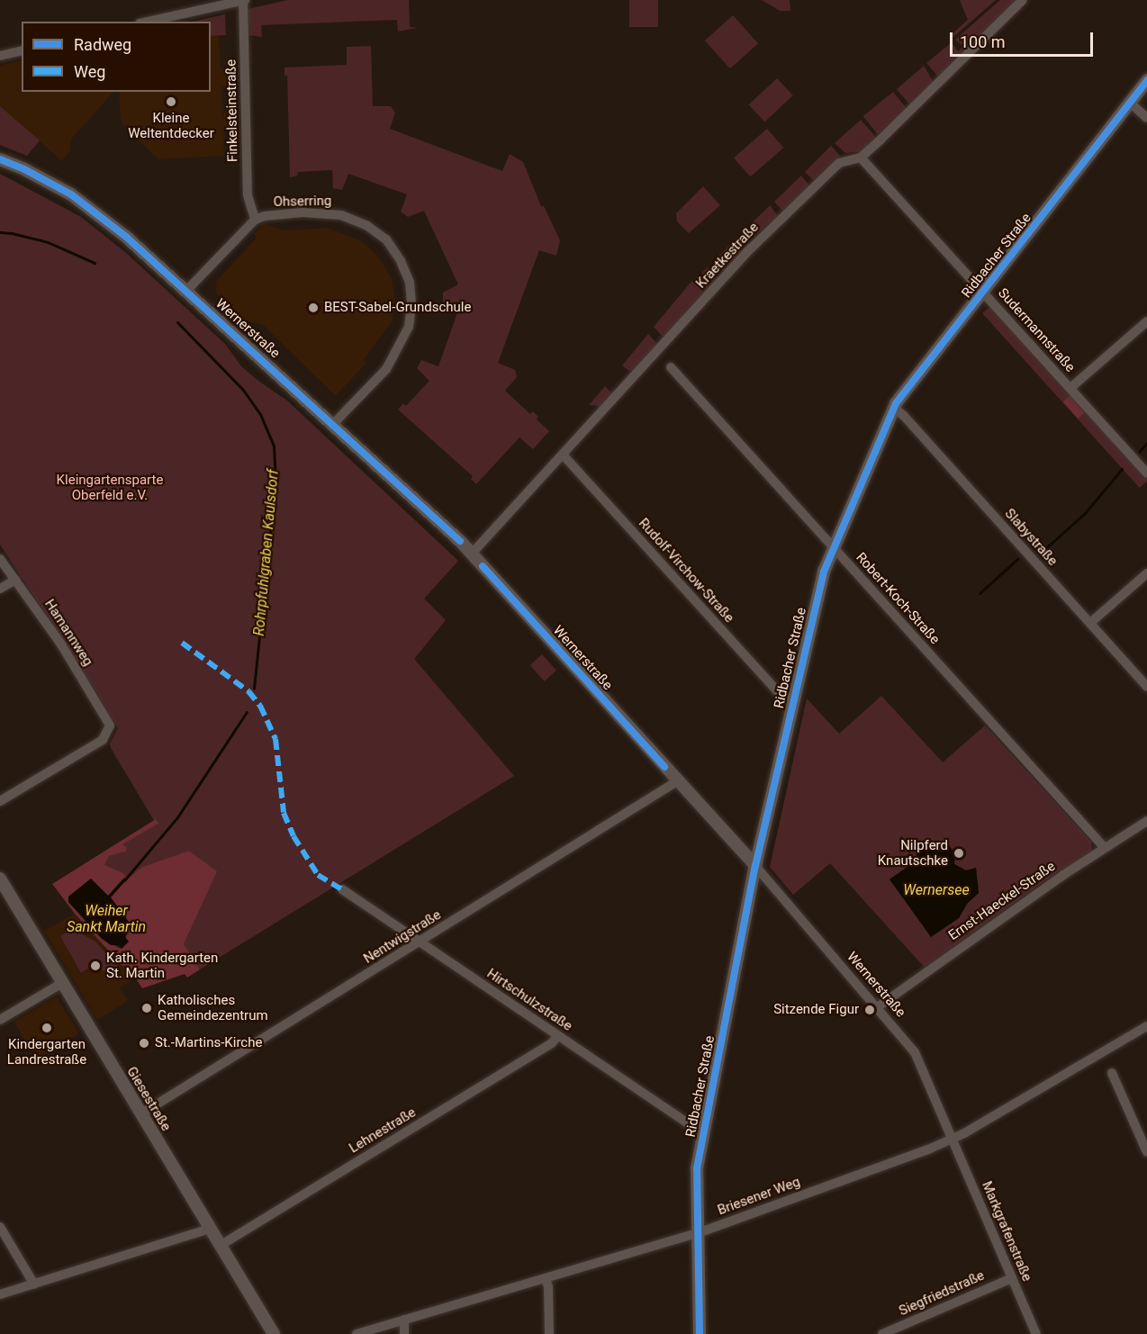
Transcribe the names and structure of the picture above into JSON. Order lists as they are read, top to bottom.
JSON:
{
  "streets": {
    "street": [
      "Finkelsteinstraße",
      "Ohserring",
      "Kraetkestraße",
      "Ridbacher Straße",
      "Wernerstraße",
      "Sudermannstraße",
      "Slabystraße",
      "Rudolf-Virchow-Straße",
      "Robert-Koch-Straße",
      "Hamannweg",
      "Ernst-Haeckel-Straße",
      "Nentwigstraße",
      "Hirtschulzstraße",
      "Giesestraße",
      "Lehnestraße",
      "Briesener Weg",
      "Markgrafenstraße",
      "Siegfriedstraße"
    ]
  },
  "crossings": [
    ["Finkelsteinstraße", "Ohserring"],
    ["Ohserring", "Wernerstraße"],
    ["Kraetkestraße", "Wernerstraße"],
    ["Kraetkestraße", "Sudermannstraße"],
    ["Kraetkestraße", "Rudolf-Virchow-Straße"],
    ["Ridbacher Straße", "Wernerstraße"],
    ["Ridbacher Straße", "Sudermannstraße"],
    ["Ridbacher Straße", "Slabystraße"],
    ["Ridbacher Straße", "Rudolf-Virchow-Straße"],
    ["Ridbacher Straße", "Robert-Koch-Straße"],
    ["Ridbacher Straße", "Hirtschulzstraße"],
    ["Ridbacher Straße", "Briesener Weg"],
    ["Wernerstraße", "Ernst-Haeckel-Straße"],
    ["Wernerstraße", "Nentwigstraße"],
    ["Wernerstraße", "Briesener Weg"],
    ["Wernerstraße", "Markgrafenstraße"],
    ["Robert-Koch-Straße", "Ernst-Haeckel-Straße"],
    ["Nentwigstraße", "Hirtschulzstraße"],
    ["Nentwigstraße", "Giesestraße"],
    ["Hirtschulzstraße", "Lehnestraße"],
    ["Giesestraße", "Lehnestraße"],
    ["Briesener Weg", "Markgrafenstraße"],
    ["Markgrafenstraße", "Siegfriedstraße"]
  ],
  "water": ["Rohrpfuhlgraben Kaulsdorf", "Wernersee", "Weiher Sankt Martin"],
  "parks": ["Kleingartensparte Oberfeld e.V."],
  "places": [
    "Kleine Weltentdecker",
    "BEST-Sabel-Grundschule",
    "Nilpferd Knautschke",
    "Kath. Kindergarten St. Martin",
    "Katholisches Gemeindezentrum",
    "Sitzende Figur",
    "Kindergarten Landrestraße",
    "St.-Martins-Kirche"
  ],
  "legend": ["Radweg", "Weg"],
  "scale_bar": "100 m"
}
